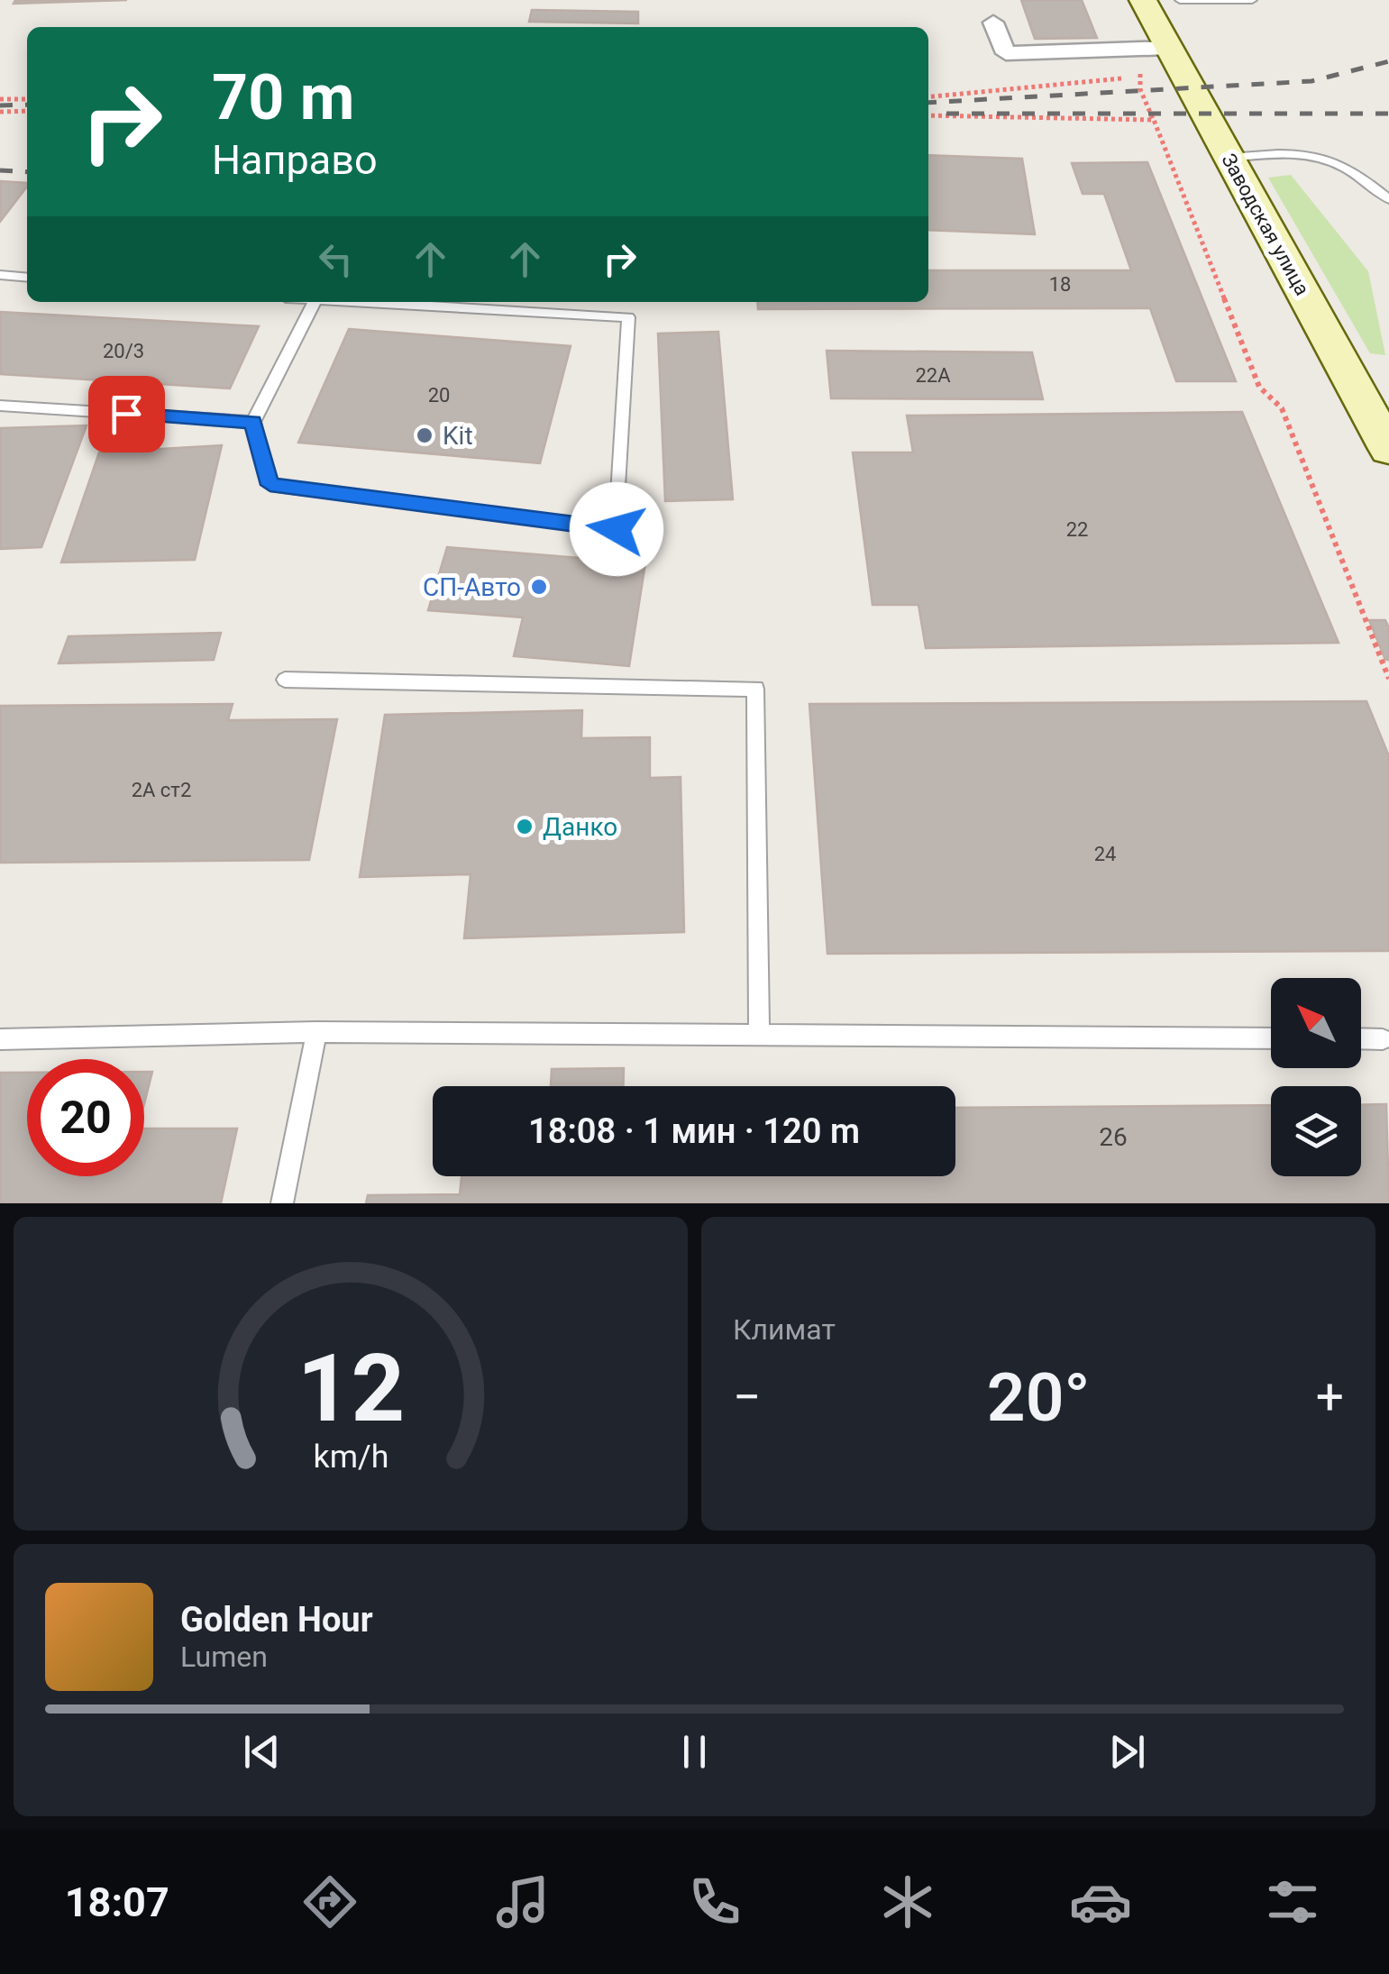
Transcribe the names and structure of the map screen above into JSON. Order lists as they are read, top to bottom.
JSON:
{
  "streets": {
    "main road": ["Заводская улица"]
  },
  "places": ["Kit", "СП-Авто", "Данко"],
  "house_numbers": [
    "18",
    "20/3",
    "22А",
    "20",
    "22",
    "2А ст2",
    "24",
    "26"
  ],
  "north": "top left",
  "page": {
    "turn": ["70 m", "Направо"],
    "limit": "20",
    "trip": "18:08 · 1 мин · 120 m",
    "tile": "Климат",
    "heat": ["−", "20°", "+"],
    "song": ["Golden Hour", "Lumen"],
    "tabs": "18:07",
    "gauge": ["12", "km/h"]
  }
}
